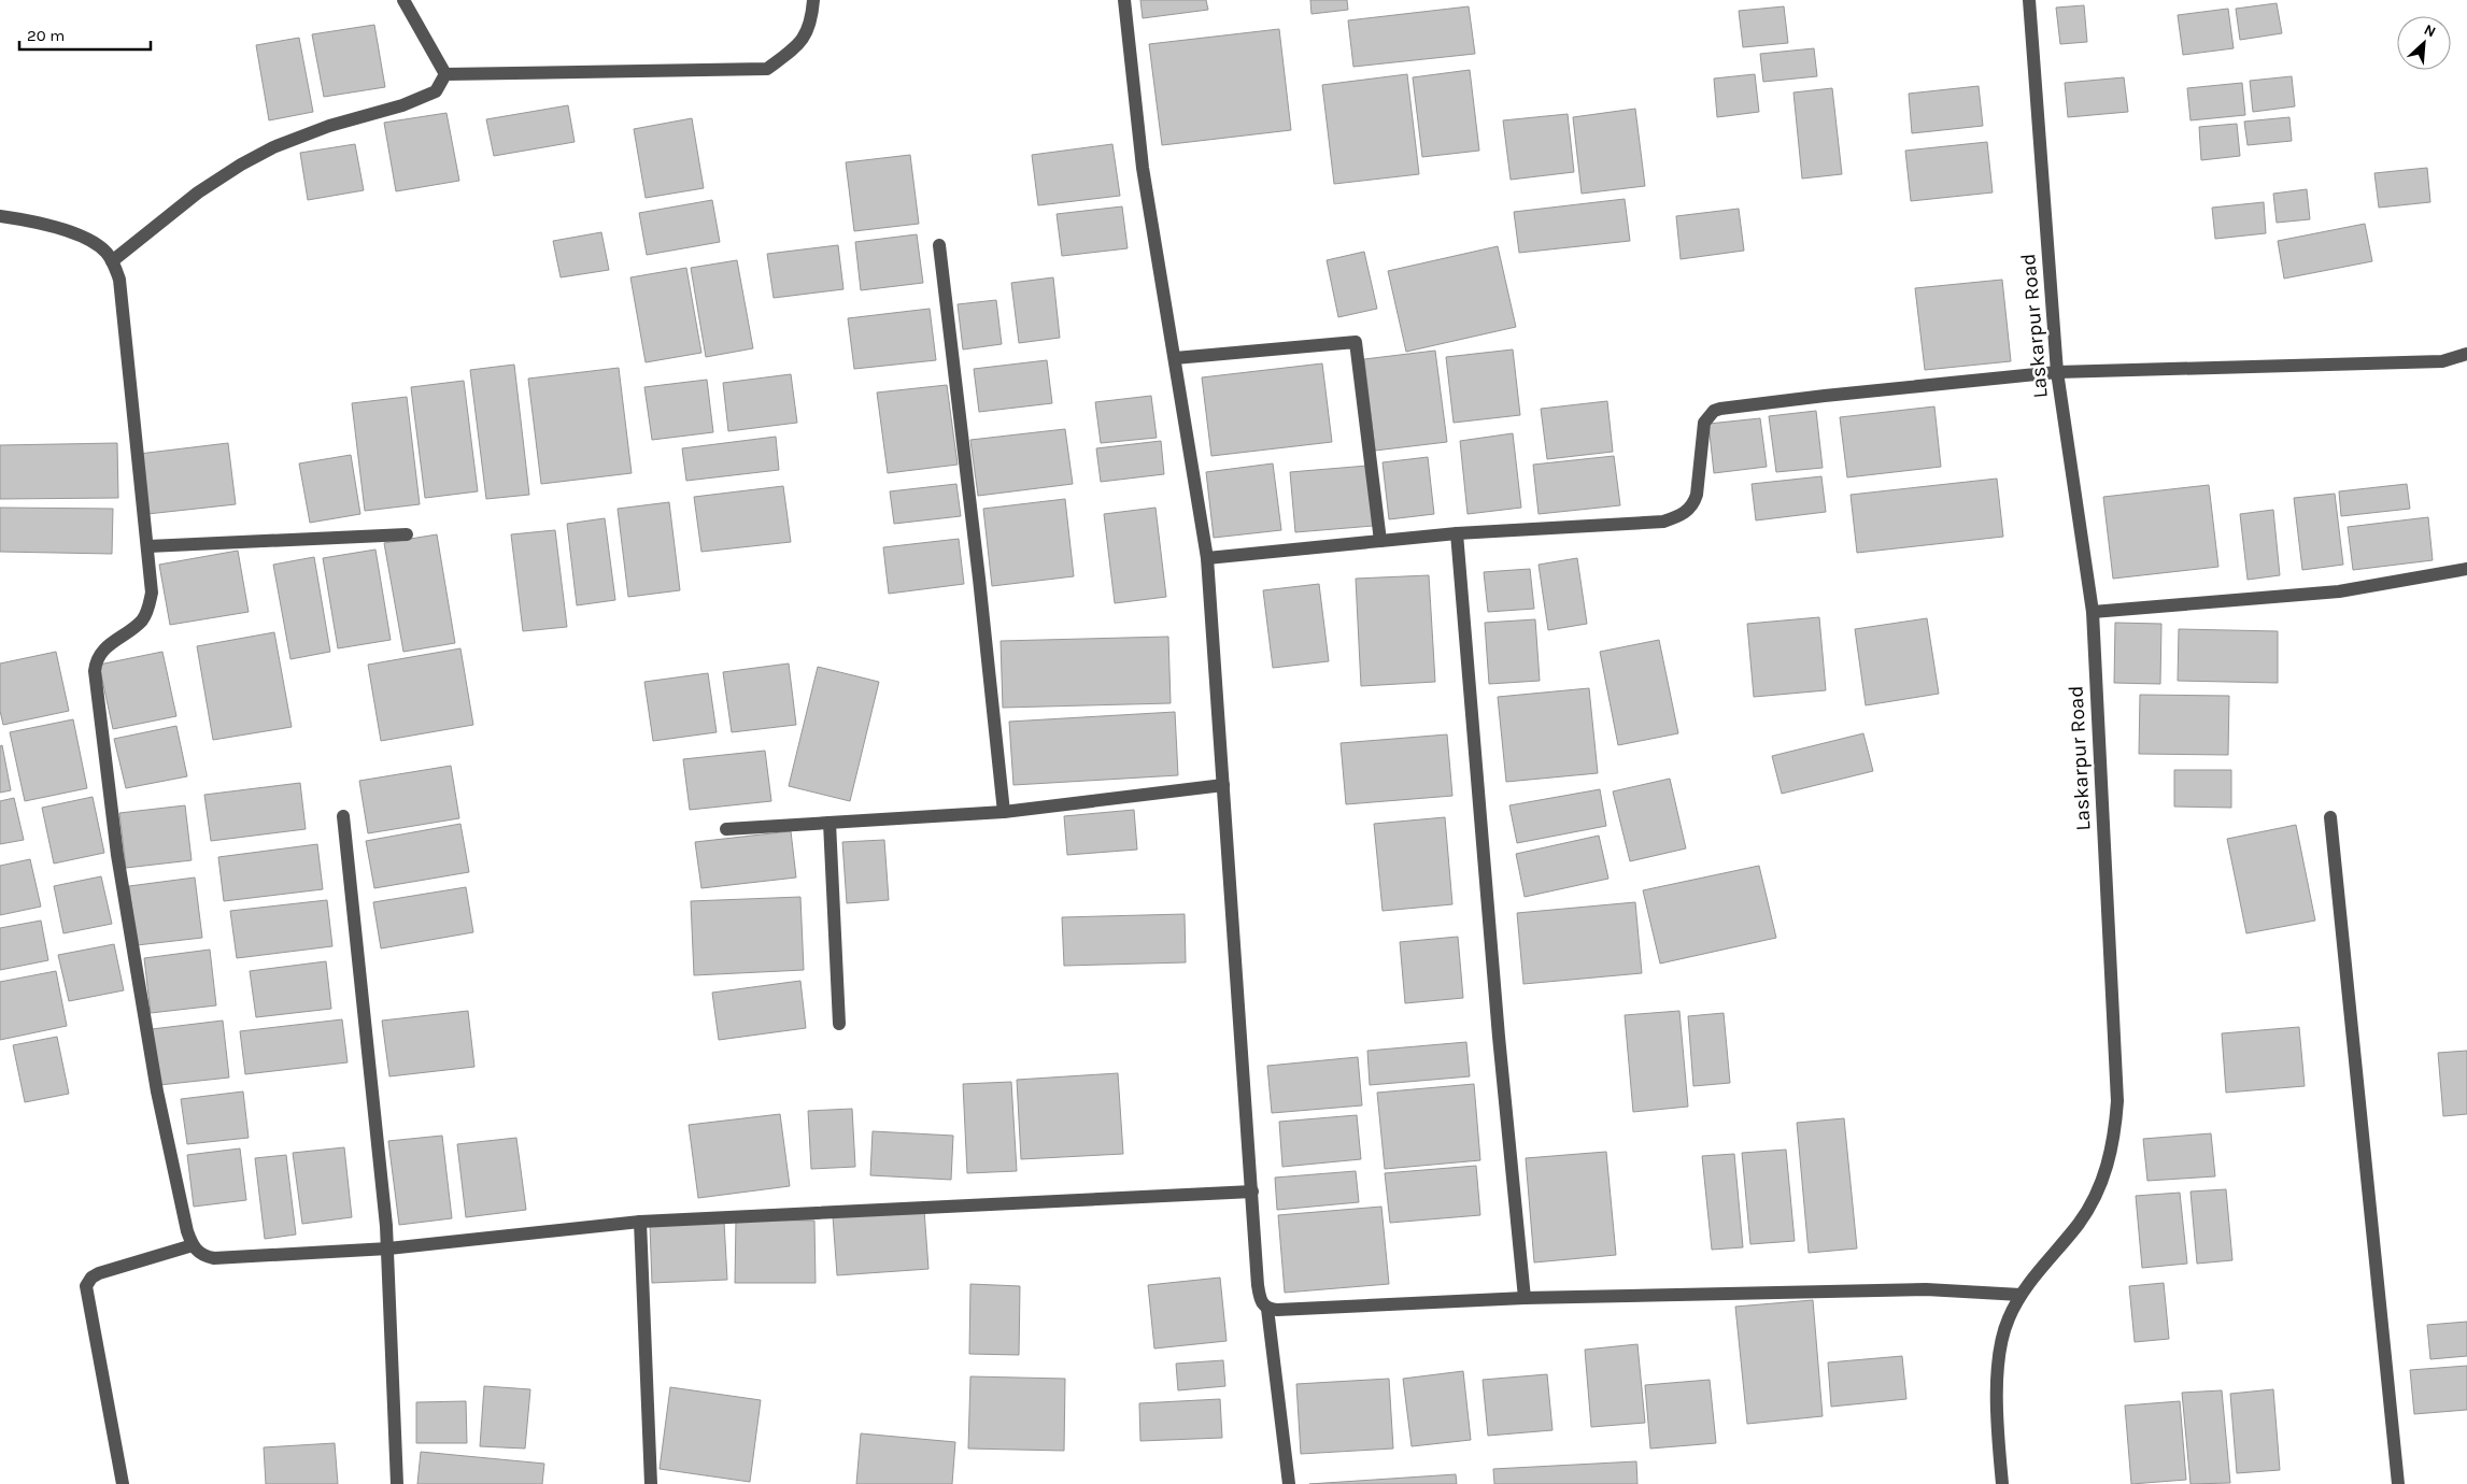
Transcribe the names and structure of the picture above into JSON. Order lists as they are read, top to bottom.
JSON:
{
  "streets": {
    "street": ["Laskarpur Road"]
  },
  "scale_bar": "20 m",
  "north": "top right"
}
